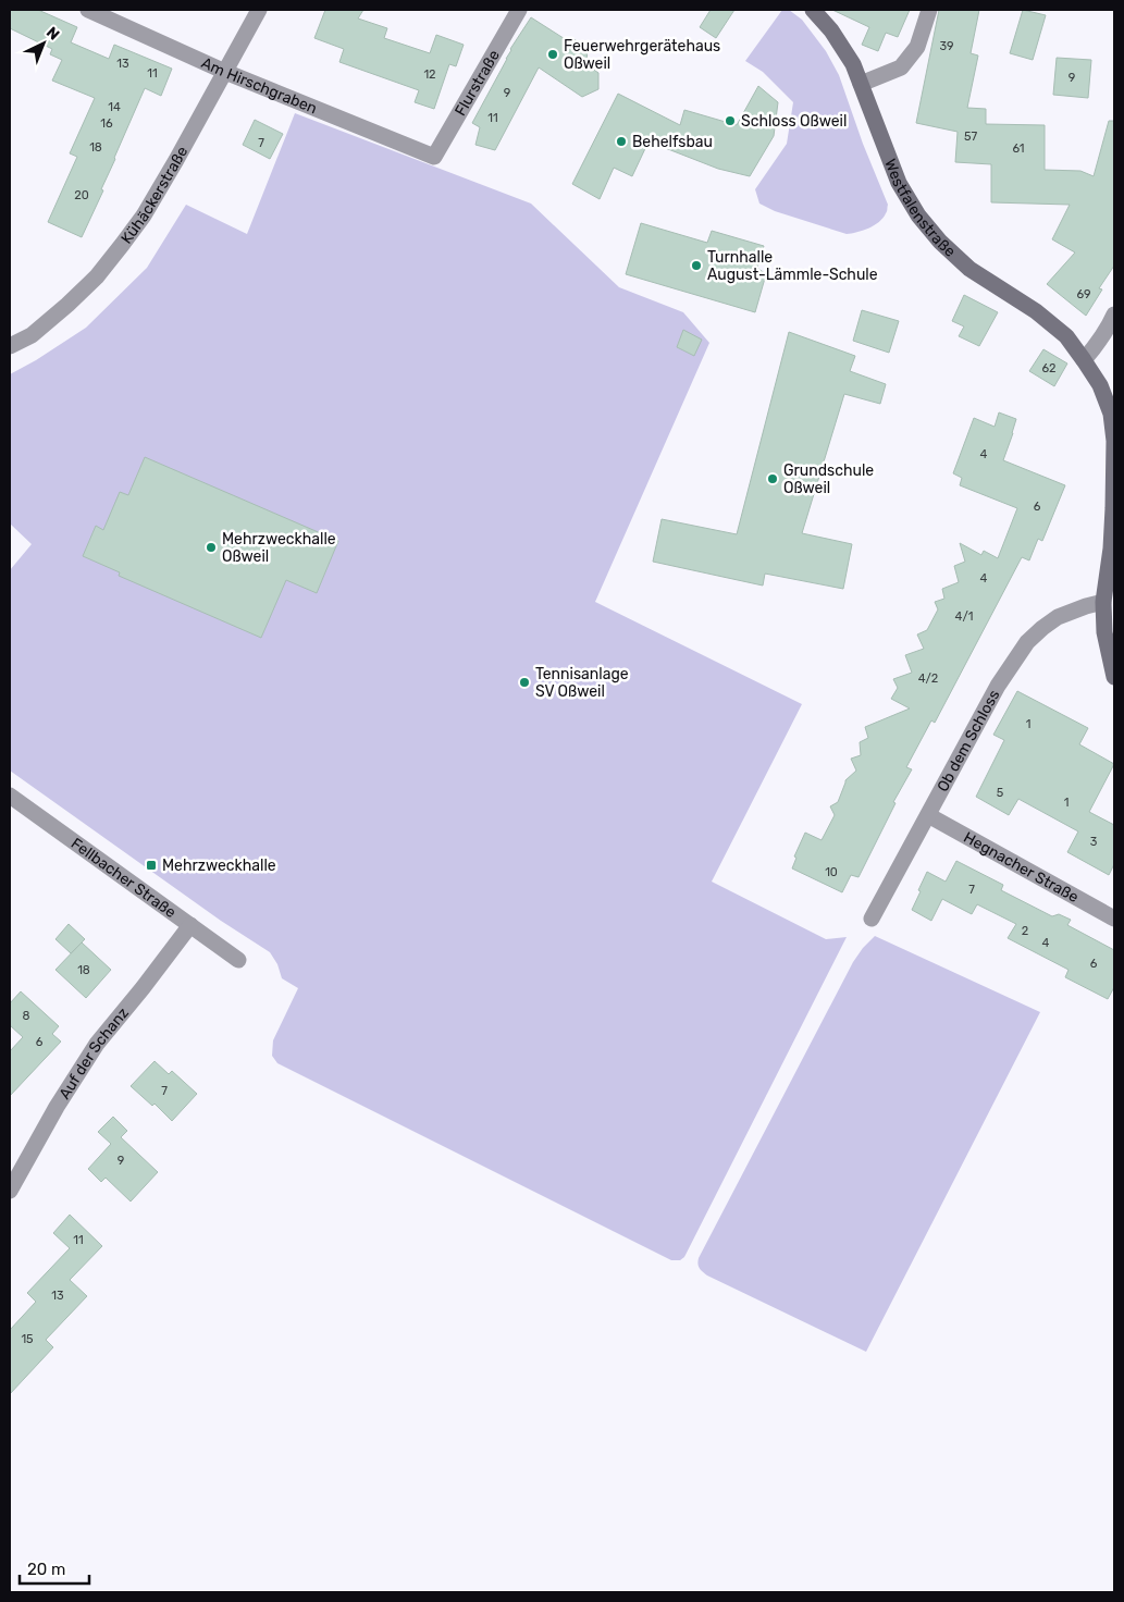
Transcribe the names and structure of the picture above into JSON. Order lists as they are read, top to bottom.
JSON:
{
  "streets": {
    "main road": ["Westfalenstraße"],
    "street": [
      "Flurstraße",
      "Am Hirschgraben",
      "Kühäckerstraße",
      "Ob dem Schloss",
      "Hegnacher Straße",
      "Fellbacher Straße",
      "Auf der Schanz"
    ]
  },
  "crossings": [
    ["Flurstraße", "Am Hirschgraben"],
    ["Am Hirschgraben", "Kühäckerstraße"],
    ["Westfalenstraße", "Ob dem Schloss"],
    ["Ob dem Schloss", "Hegnacher Straße"],
    ["Fellbacher Straße", "Auf der Schanz"]
  ],
  "places": {
    "other": [
      "Feuerwehrgerätehaus Oßweil",
      "Schloss Oßweil",
      "Behelfsbau",
      "Turnhalle August-Lämmle-Schule",
      "Grundschule Oßweil",
      "Mehrzweckhalle Oßweil",
      "Tennisanlage SV Oßweil"
    ],
    "transit": ["Mehrzweckhalle"]
  },
  "house_numbers": [
    "39",
    "13",
    "11",
    "12",
    "9",
    "9",
    "14",
    "11",
    "16",
    "57",
    "7",
    "18",
    "61",
    "20",
    "69",
    "62",
    "4",
    "6",
    "4",
    "4/1",
    "4/2",
    "1",
    "5",
    "1",
    "3",
    "10",
    "7",
    "2",
    "4",
    "6",
    "18",
    "8",
    "6",
    "7",
    "9",
    "11",
    "13",
    "15"
  ],
  "scale_bar": "20 m",
  "north": "top right"
}
